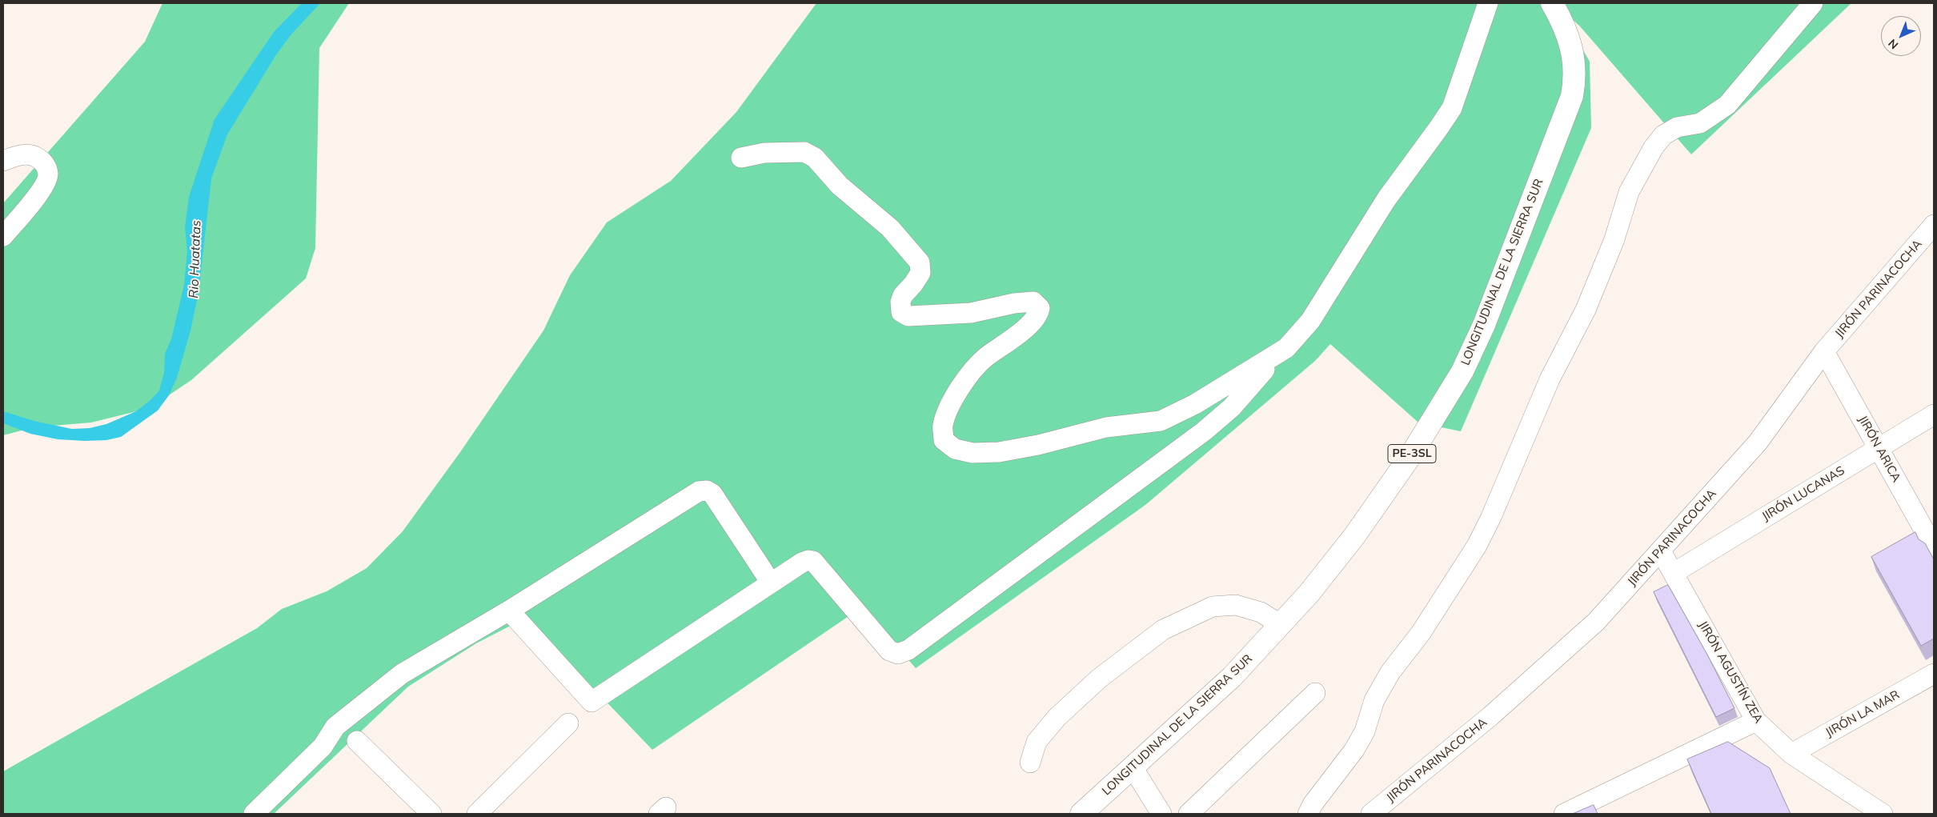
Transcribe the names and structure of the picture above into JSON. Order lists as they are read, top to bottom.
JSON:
{
  "streets": {
    "main road": ["LONGITUDINAL DE LA SIERRA SUR", "PE-3SL"],
    "street": [
      "JIRÓN PARINACOCHA",
      "JIRÓN ARICA",
      "JIRÓN LUCANAS",
      "JIRÓN AGUSTÍN ZEA",
      "JIRÓN LA MAR"
    ]
  },
  "crossings": [
    ["JIRÓN PARINACOCHA", "JIRÓN ARICA"],
    ["JIRÓN PARINACOCHA", "JIRÓN AGUSTÍN ZEA"],
    ["JIRÓN ARICA", "JIRÓN LUCANAS"],
    ["JIRÓN LUCANAS", "JIRÓN AGUSTÍN ZEA"],
    ["JIRÓN AGUSTÍN ZEA", "JIRÓN LA MAR"]
  ],
  "water": ["Rio Huatatas"],
  "north": "bottom left"
}
